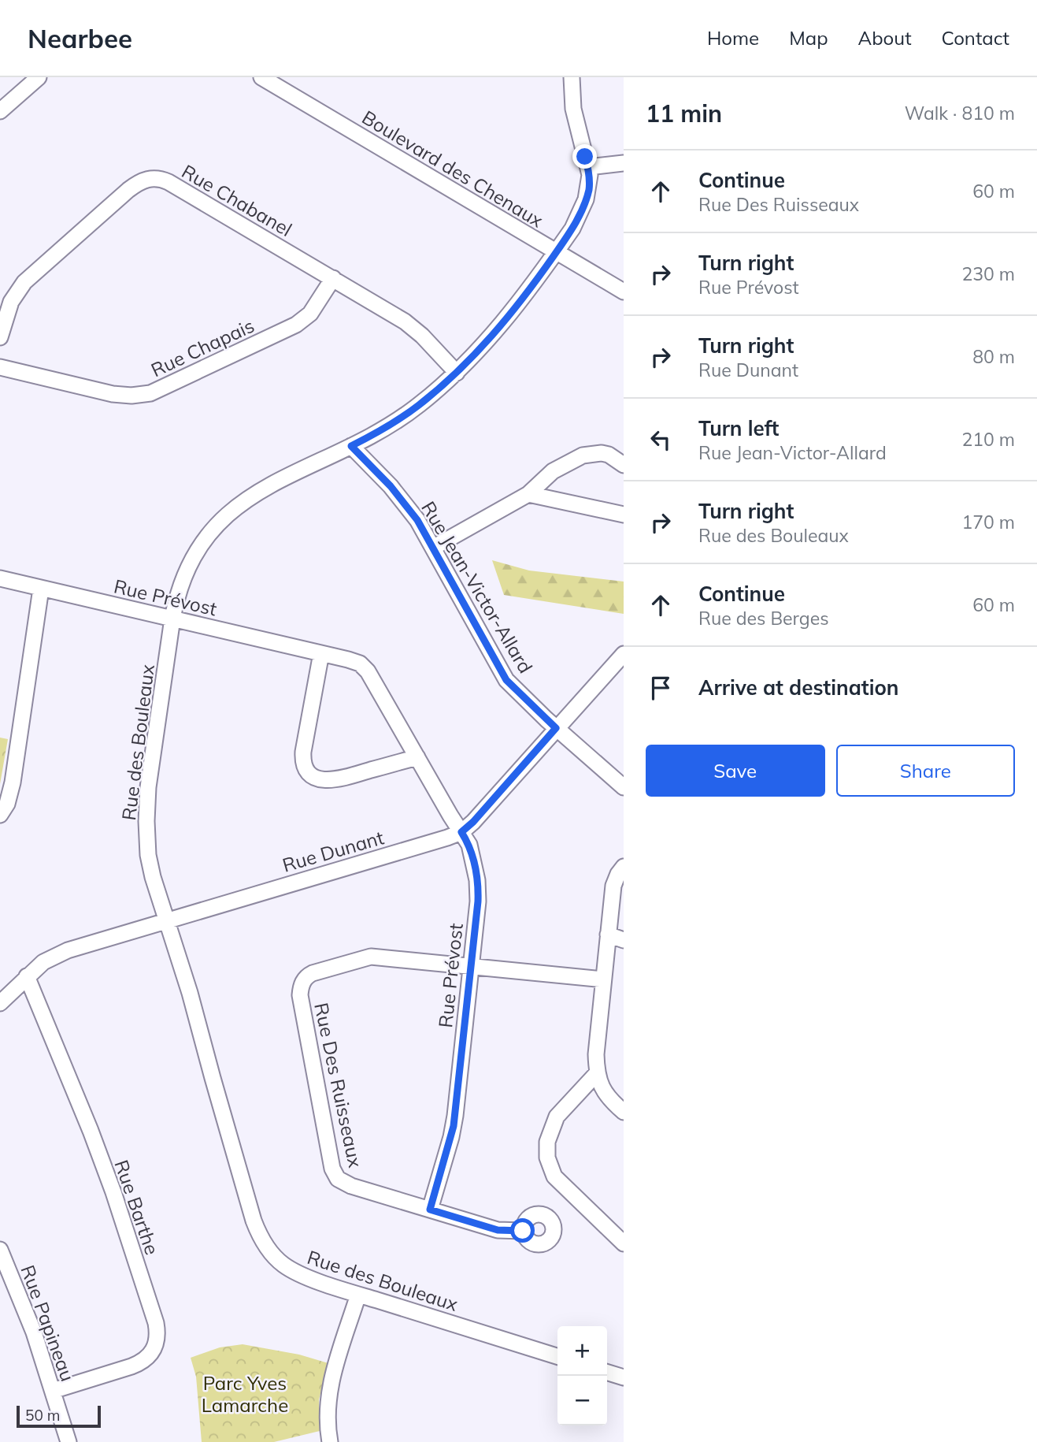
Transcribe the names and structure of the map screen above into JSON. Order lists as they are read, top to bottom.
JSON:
{
  "streets": {
    "street": [
      "Boulevard des Chenaux",
      "Rue Chabanel",
      "Rue Chapais",
      "Rue Jean-Victor-Allard",
      "Rue Prévost",
      "Rue des Bouleaux",
      "Rue Dunant",
      "Rue Des Ruisseaux",
      "Rue Barthe",
      "Rue Papineau"
    ]
  },
  "crossings": [
    ["Boulevard des Chenaux", "Rue des Bouleaux"],
    ["Rue Chabanel", "Rue Chapais"],
    ["Rue Chabanel", "Rue des Bouleaux"],
    ["Rue Jean-Victor-Allard", "Rue des Bouleaux"],
    ["Rue Jean-Victor-Allard", "Rue Dunant"],
    ["Rue Prévost", "Rue des Bouleaux"],
    ["Rue Prévost", "Rue Dunant"],
    ["Rue Prévost", "Rue Des Ruisseaux"],
    ["Rue des Bouleaux", "Rue Dunant"],
    ["Rue Dunant", "Rue Barthe"],
    ["Rue Barthe", "Rue Papineau"]
  ],
  "parks": ["Parc Yves Lamarche"],
  "scale_bar": "50 m",
  "page": {
    "header": "Nearbee",
    "nav": [
      "Home",
      "Map",
      "About",
      "Contact"
    ],
    "heading": ["11 min", "Walk · 810 m"],
    "list": [
      ["Continue", "Rue Des Ruisseaux", "60 m"],
      ["Turn right", "Rue Prévost", "230 m"],
      ["Turn right", "Rue Dunant", "80 m"],
      ["Turn left", "Rue Jean-Victor-Allard", "210 m"],
      ["Turn right", "Rue des Bouleaux", "170 m"],
      ["Continue", "Rue des Berges", "60 m"],
      "Arrive at destination"
    ],
    "buttons": ["Save", "Share"],
    "map_buttons": ["+", "−"],
    "scale": "50 m"
  }
}
